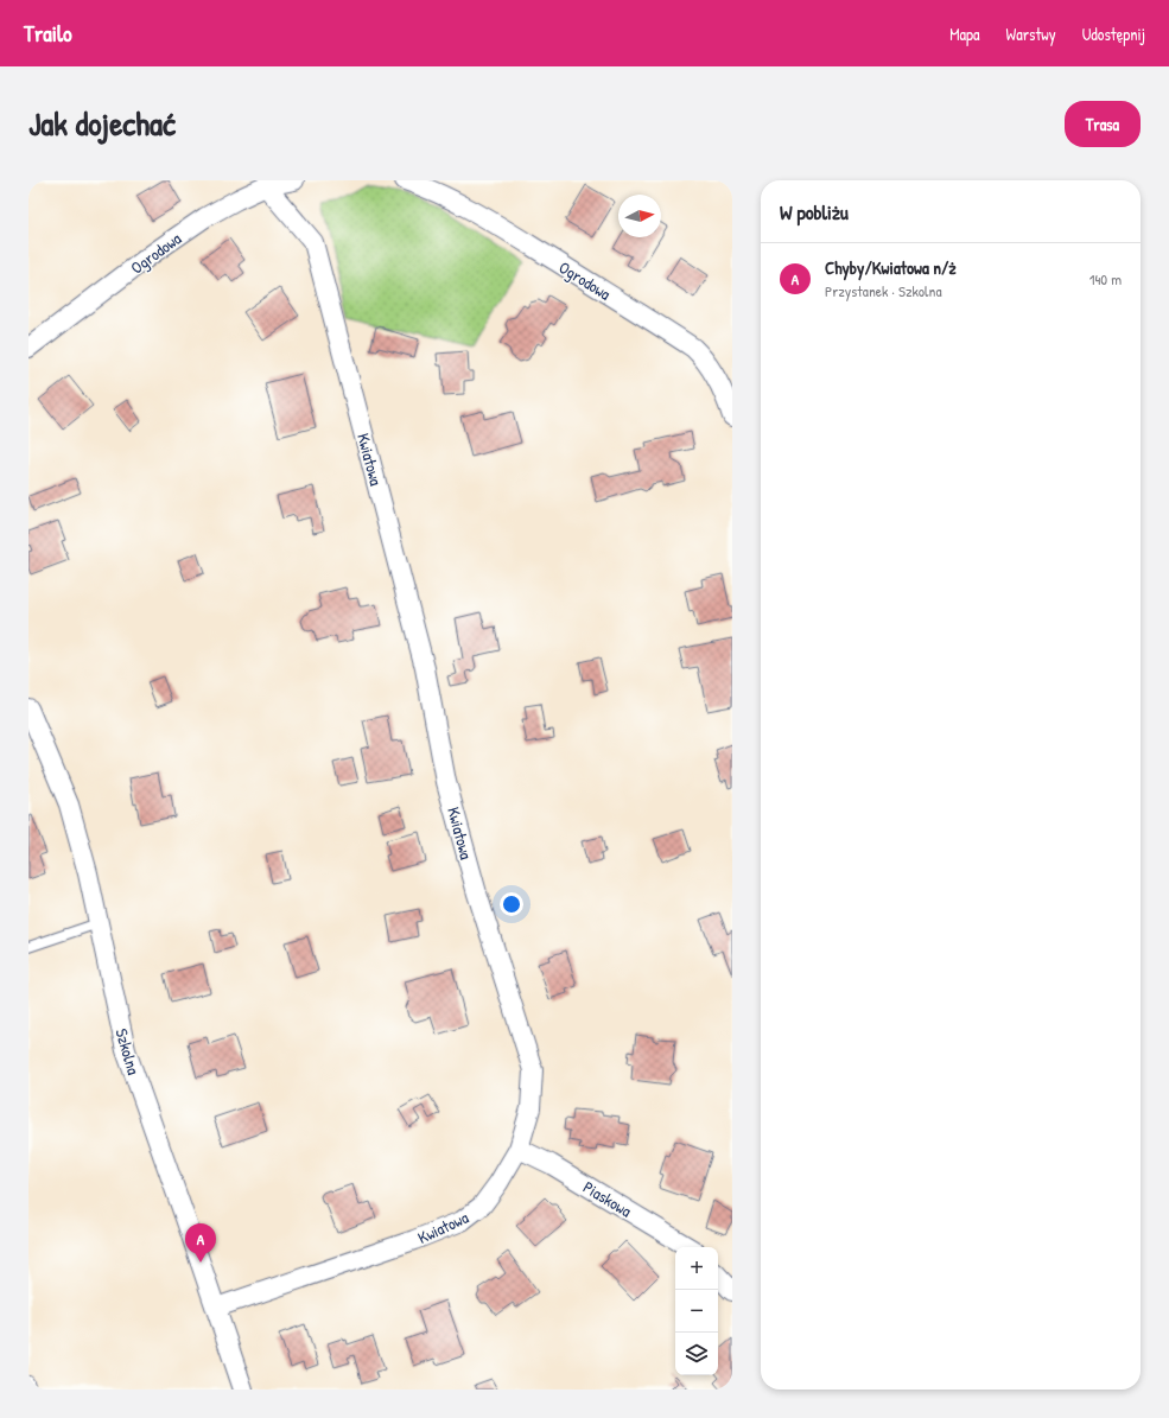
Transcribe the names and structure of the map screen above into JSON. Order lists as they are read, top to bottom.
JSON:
{
  "streets": {
    "street": [
      "Ogrodowa",
      "Kwiatowa",
      "Szkolna",
      "Piaskowa"
    ]
  },
  "crossings": [
    ["Ogrodowa", "Kwiatowa"],
    ["Kwiatowa", "Szkolna"],
    ["Kwiatowa", "Piaskowa"]
  ],
  "north": "right",
  "page": {
    "header": "Trailo",
    "nav": ["Mapa", "Warstwy", "Udostępnij"],
    "title": "Jak dojechać",
    "buttons": "Trasa",
    "heading": "W pobliżu",
    "list": [
      {
        "mark": "A",
        "name": "Chyby/Kwiatowa n/ż",
        "note": "Przystanek · Szkolna",
        "value": "140 m"
      }
    ],
    "pins": "A",
    "map_buttons": ["+", "−"]
  }
}
